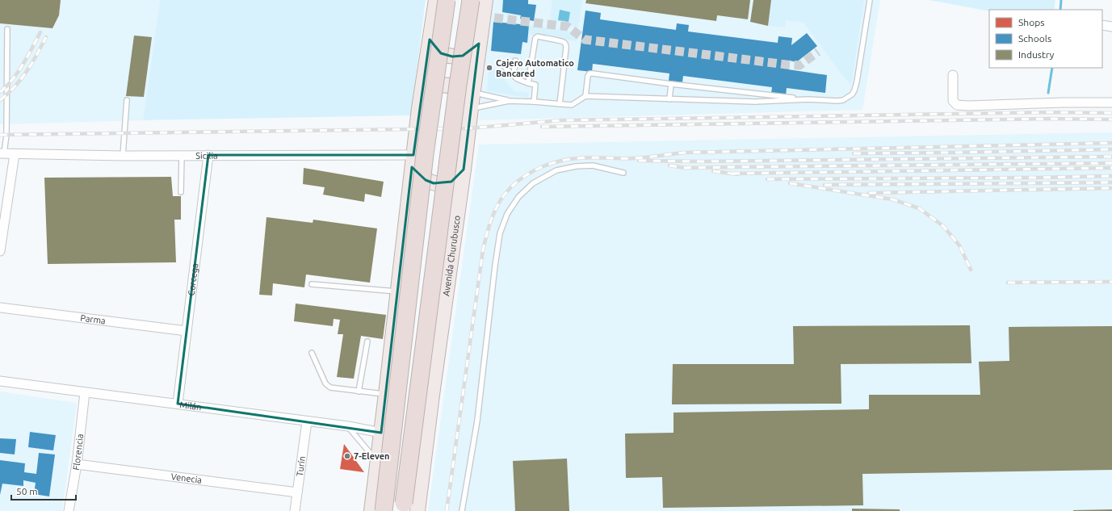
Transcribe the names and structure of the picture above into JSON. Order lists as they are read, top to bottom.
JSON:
{
  "streets": {
    "highway": ["Avenida Churubusco"],
    "street": [
      "Sicilia",
      "Corcega",
      "Parma",
      "Milán",
      "Florencia",
      "Turín",
      "Venecia"
    ]
  },
  "crossings": [
    ["Sicilia", "Corcega"],
    ["Corcega", "Parma"],
    ["Corcega", "Milán"],
    ["Milán", "Florencia"],
    ["Milán", "Turín"],
    ["Florencia", "Venecia"],
    ["Turín", "Venecia"]
  ],
  "places": ["Cajero Automatico Bancared", "7-Eleven"],
  "legend": ["Shops", "Schools", "Industry"],
  "scale_bar": "50 m"
}
